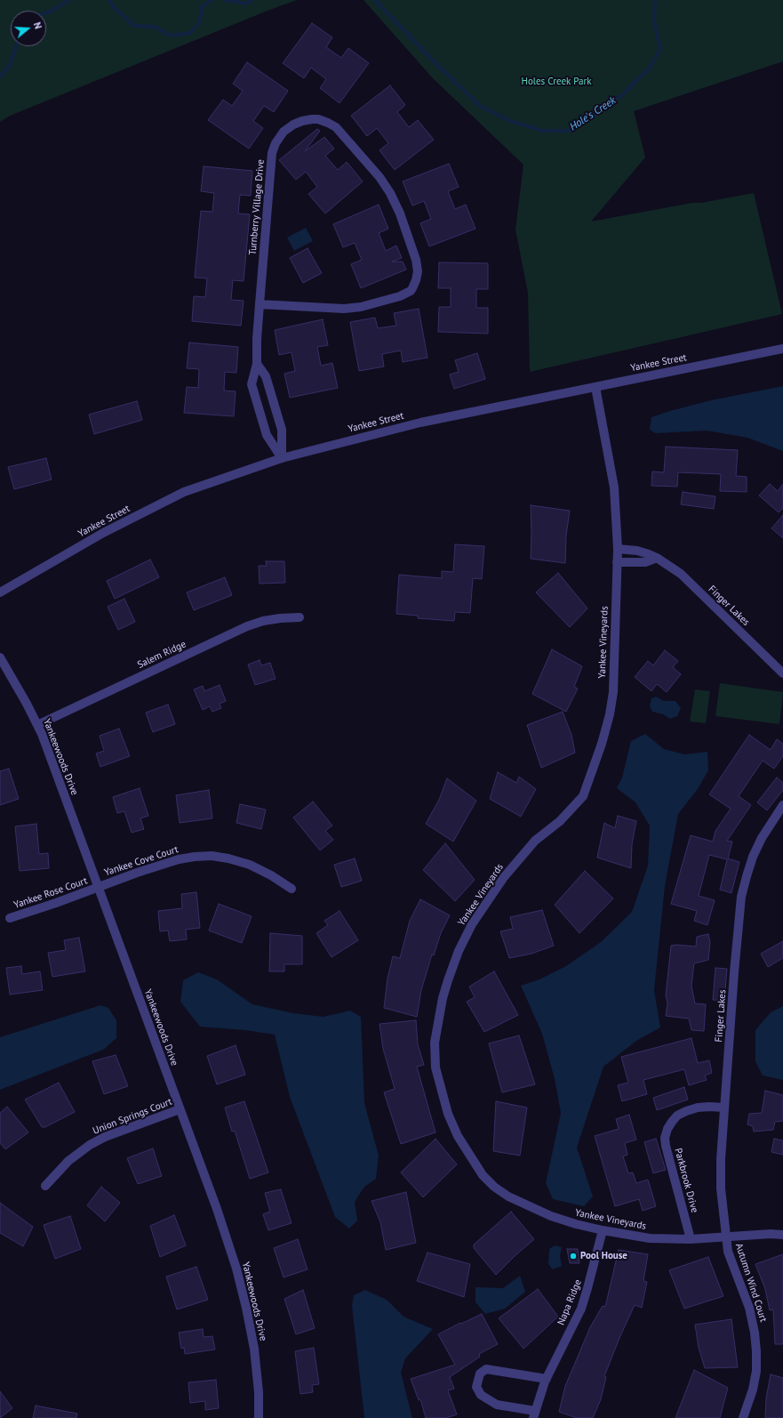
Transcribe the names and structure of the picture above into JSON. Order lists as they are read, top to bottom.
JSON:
{
  "streets": {
    "street": [
      "Turnberry Village Drive",
      "Yankee Street",
      "Finger Lakes",
      "Yankee Vineyards",
      "Salem Ridge",
      "Yankeewoods Drive",
      "Yankee Cove Court",
      "Yankee Rose Court",
      "Union Springs Court",
      "Parkbrook Drive",
      "Autumn Wind Court",
      "Napa Ridge"
    ]
  },
  "crossings": [
    ["Turnberry Village Drive", "Yankee Street"],
    ["Yankee Street", "Yankee Vineyards"],
    ["Finger Lakes", "Yankee Vineyards"],
    ["Finger Lakes", "Parkbrook Drive"],
    ["Finger Lakes", "Autumn Wind Court"],
    ["Yankee Vineyards", "Parkbrook Drive"],
    ["Yankee Vineyards", "Autumn Wind Court"],
    ["Yankee Vineyards", "Napa Ridge"],
    ["Salem Ridge", "Yankeewoods Drive"],
    ["Yankeewoods Drive", "Yankee Cove Court"],
    ["Yankeewoods Drive", "Yankee Rose Court"],
    ["Yankeewoods Drive", "Union Springs Court"],
    ["Yankee Cove Court", "Yankee Rose Court"]
  ],
  "water": ["Hole's Creek"],
  "parks": ["Holes Creek Park"],
  "places": ["Pool House"],
  "north": "right"
}
